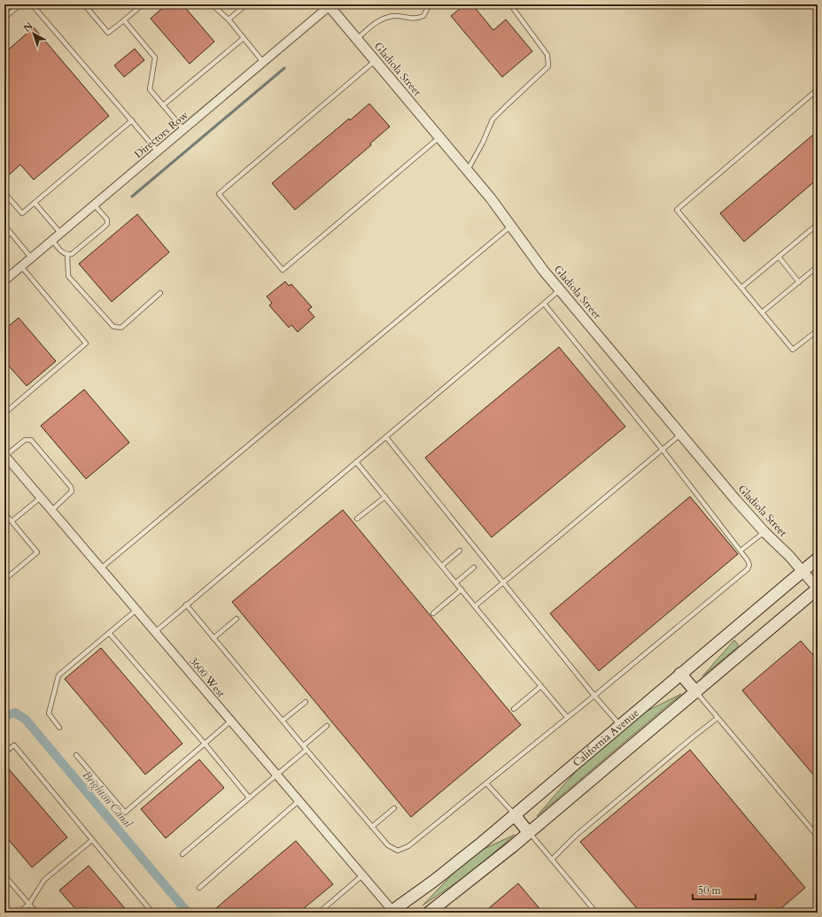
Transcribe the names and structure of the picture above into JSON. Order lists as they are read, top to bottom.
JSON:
{
  "streets": {
    "main road": ["California Avenue"],
    "street": ["Gladiola Street", "Directors Row", "3600 West"]
  },
  "crossings": [
    ["Gladiola Street", "Directors Row"],
    ["Gladiola Street", "California Avenue"],
    ["3600 West", "California Avenue"]
  ],
  "water": ["Brighton Canal"],
  "scale_bar": "50 m",
  "north": "top left"
}
